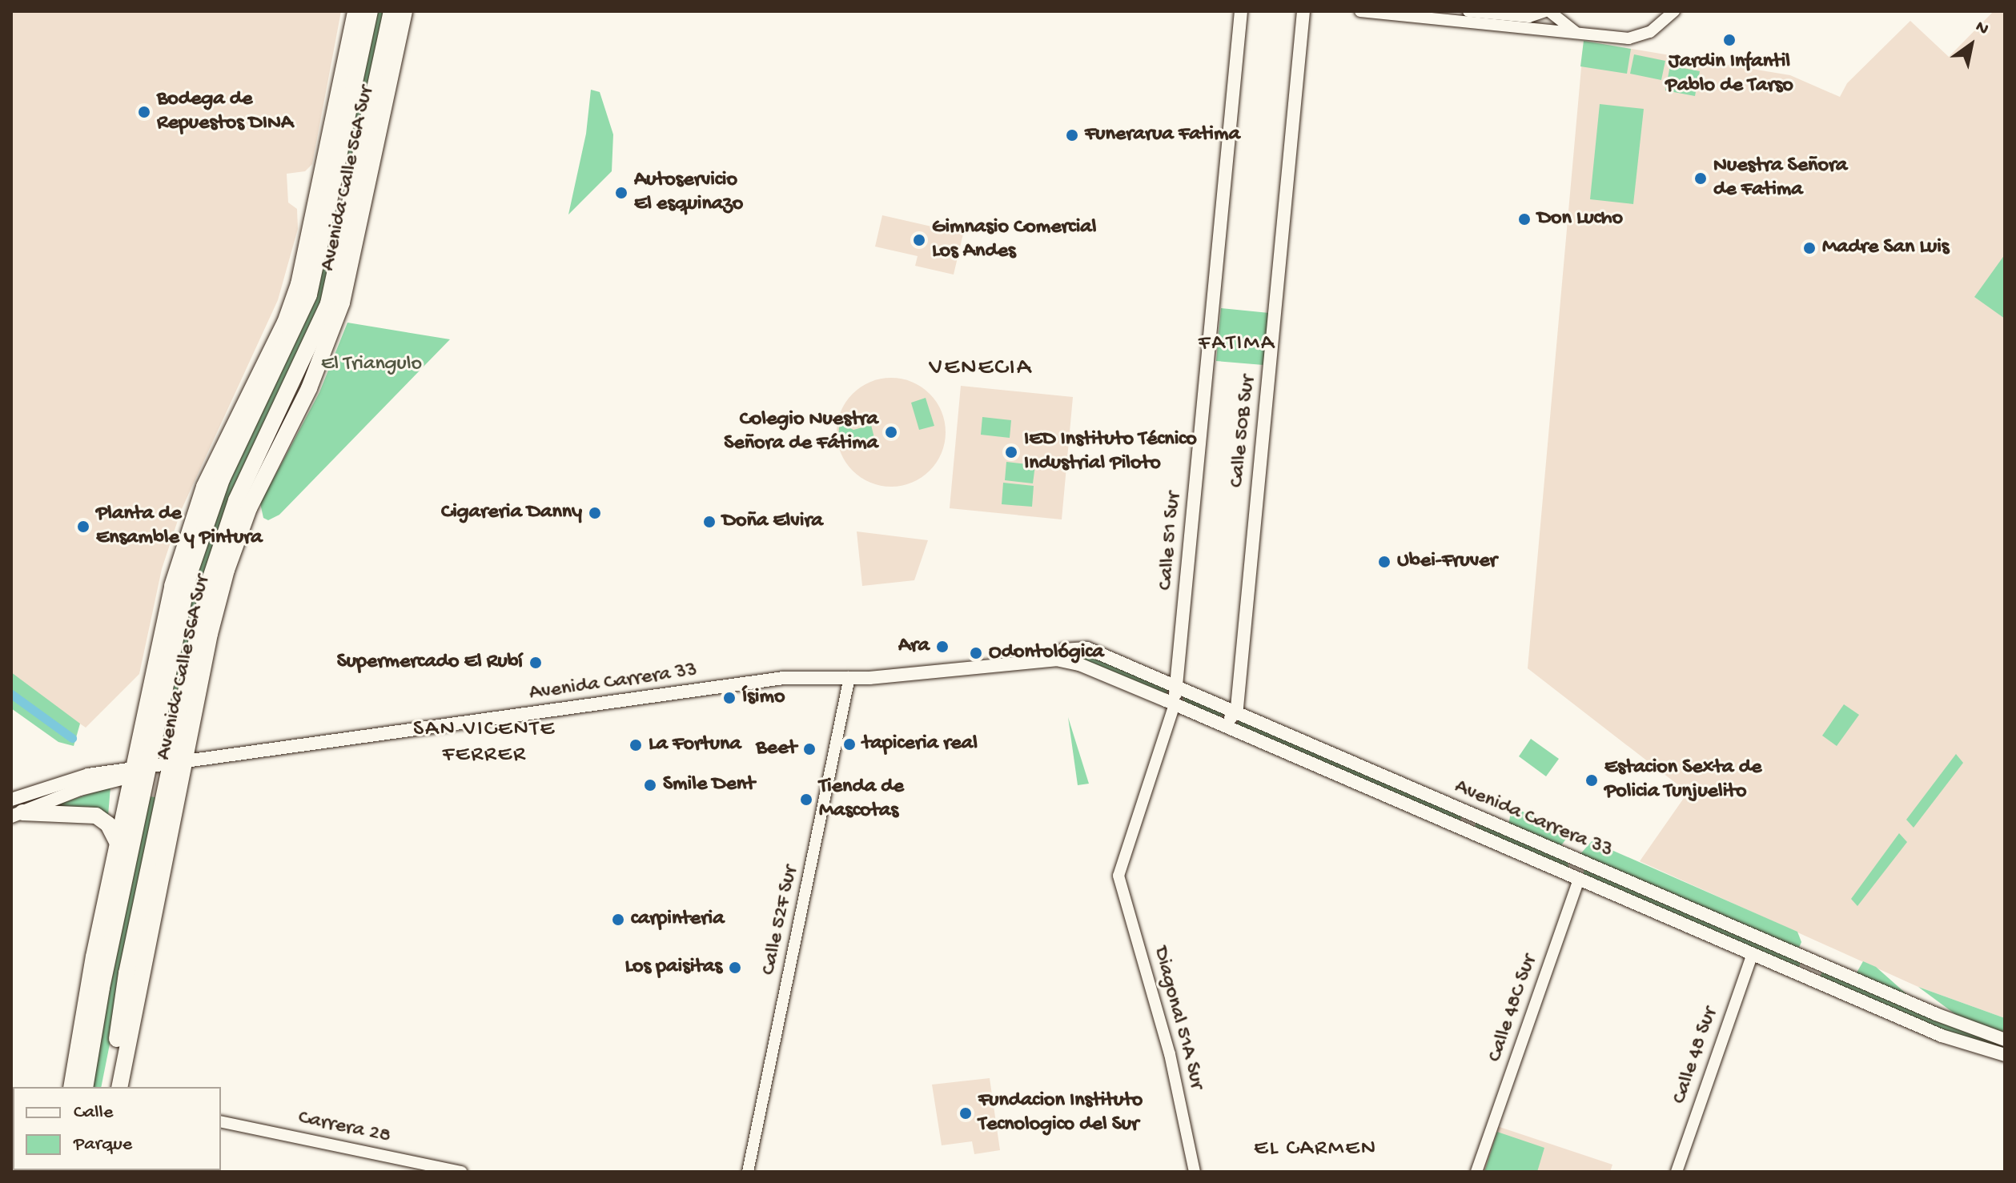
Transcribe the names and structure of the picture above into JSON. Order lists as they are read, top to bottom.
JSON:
{
  "streets": {
    "highway": ["Avenida Calle 56A Sur"],
    "main road": ["Calle 50B Sur", "Calle 51 Sur", "Avenida Carrera 33"],
    "street": [
      "Calle 52F Sur",
      "Calle 48C Sur",
      "Diagonal 51A Sur",
      "Calle 48 Sur",
      "Carrera 28"
    ]
  },
  "crossings": [
    ["Avenida Calle 56A Sur", "Avenida Carrera 33"],
    ["Calle 50B Sur", "Avenida Carrera 33"],
    ["Calle 51 Sur", "Avenida Carrera 33"],
    ["Calle 51 Sur", "Diagonal 51A Sur"],
    ["Avenida Carrera 33", "Calle 52F Sur"],
    ["Avenida Carrera 33", "Calle 48C Sur"],
    ["Avenida Carrera 33", "Calle 48 Sur"]
  ],
  "districts": [
    "FATIMA",
    "VENECIA",
    "SAN VICENTE FERRER",
    "EL CARMEN"
  ],
  "parks": ["El Triangulo"],
  "places": [
    "Jardin Infantil Pablo de Tarso",
    "Bodega de Repuestos DINA",
    "Funerarua Fatima",
    "Nuestra Señora de Fatima",
    "Autoservicio El esquinazo",
    "Don Lucho",
    "Gimnasio Comercial Los Andes",
    "Madre San Luis",
    "Colegio Nuestra Señora de Fátima",
    "IED Instituto Técnico Industrial Piloto",
    "Cigareria Danny",
    "Doña Elvira",
    "Planta de Ensamble y Pintura",
    "Ubei-Fruver",
    "Ara",
    "Odontológica",
    "Supermercado El Rubí",
    "Ísimo",
    "tapiceria real",
    "La Fortuna",
    "Beet",
    "Estacion Sexta de Policia Tunjuelito",
    "Smile Dent",
    "Tienda de Mascotas",
    "carpinteria",
    "Los paisitas",
    "Fundacion Instituto Tecnologico del Sur"
  ],
  "legend": ["Calle", "Parque"],
  "north": "top right"
}
